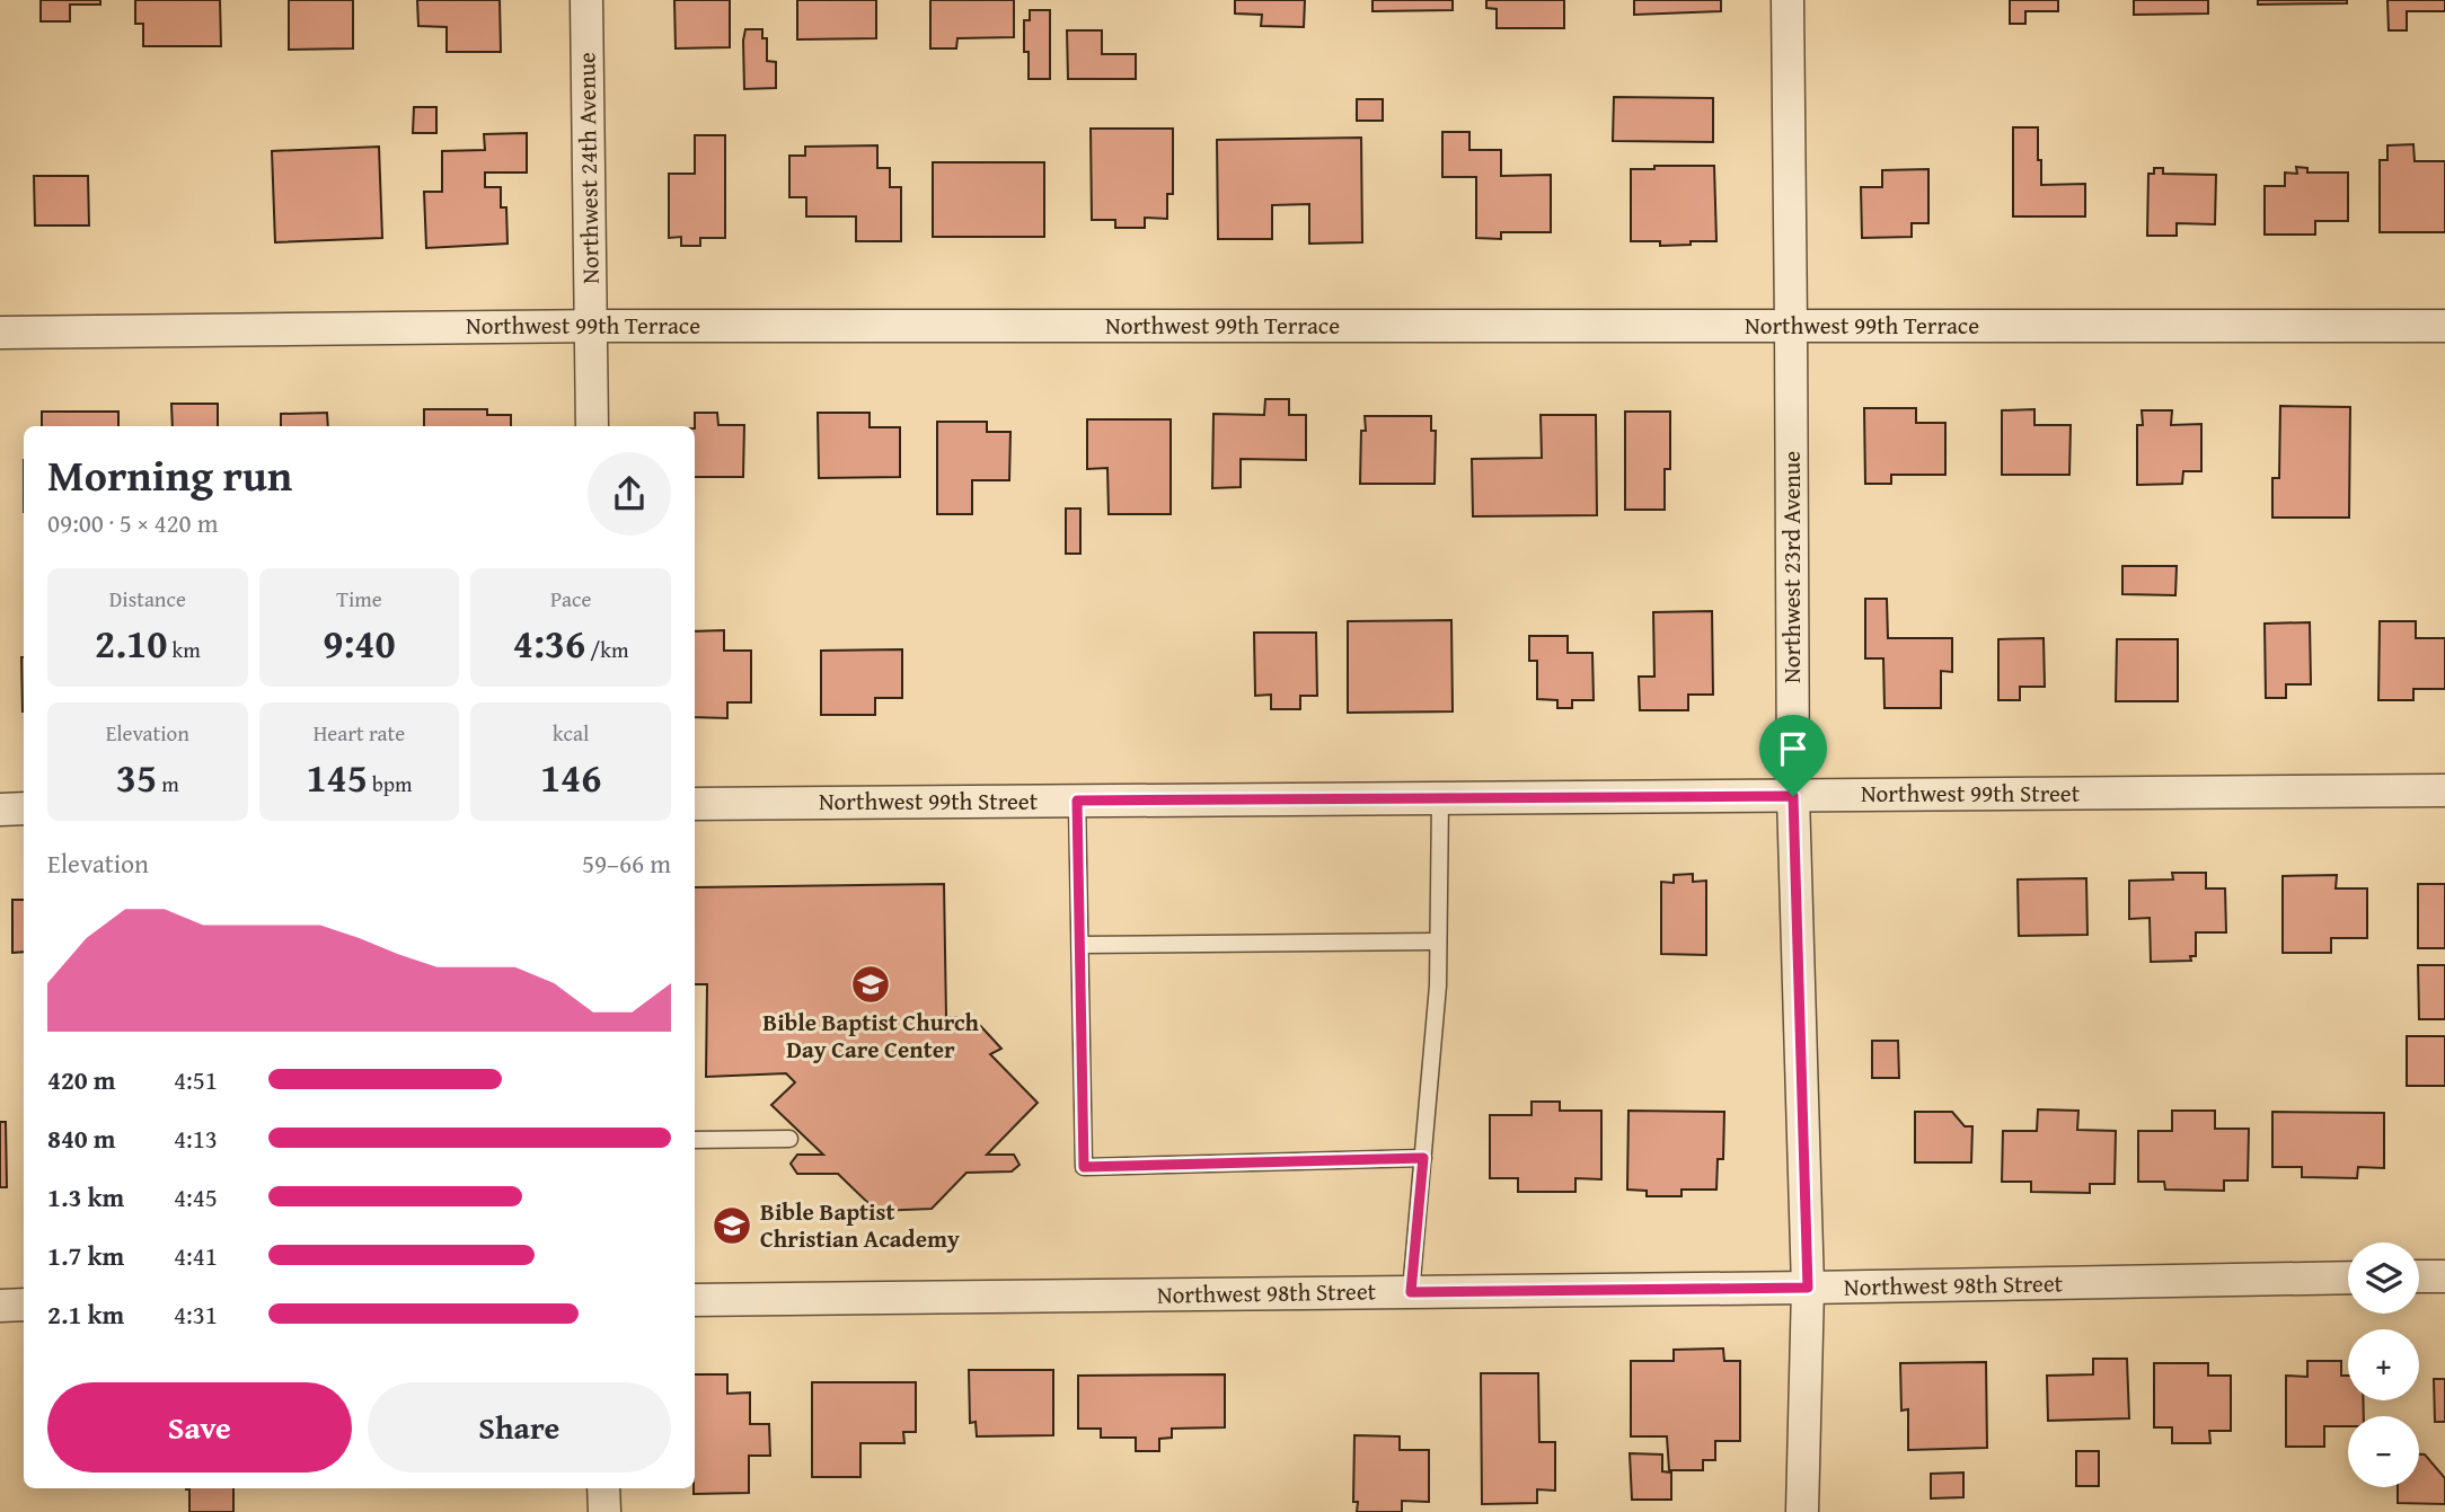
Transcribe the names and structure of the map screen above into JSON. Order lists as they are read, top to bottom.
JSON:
{
  "streets": {
    "street": [
      "Northwest 24th Avenue",
      "Northwest 99th Terrace",
      "Northwest 23rd Avenue",
      "Northwest 99th Street",
      "Northwest 98th Street"
    ]
  },
  "crossings": [
    ["Northwest 24th Avenue", "Northwest 99th Terrace"],
    ["Northwest 99th Terrace", "Northwest 23rd Avenue"],
    ["Northwest 23rd Avenue", "Northwest 99th Street"],
    ["Northwest 23rd Avenue", "Northwest 98th Street"]
  ],
  "places": {
    "school or university": ["Bible Baptist Church Day Care Center", "Bible Baptist Christian Academy"]
  },
  "page": {
    "heading": ["Morning run", "09:00 · 5 × 420 m"],
    "stats": [
      ["Distance", "2.10 km"],
      ["Time", "9:40"],
      ["Pace", "4:36 /km"],
      ["Elevation", "35 m"],
      ["Heart rate", "145 bpm"],
      ["kcal", "146"]
    ],
    "chart": ["Elevation", "59–66 m"],
    "list": [
      {
        "name": "420 m",
        "note": "4:51"
      },
      {
        "name": "840 m",
        "note": "4:13"
      },
      {
        "name": "1.3 km",
        "note": "4:45"
      },
      {
        "name": "1.7 km",
        "note": "4:41"
      },
      {
        "name": "2.1 km",
        "note": "4:31"
      }
    ],
    "map_buttons": ["+", "−"],
    "buttons": ["Save", "Share"]
  }
}
